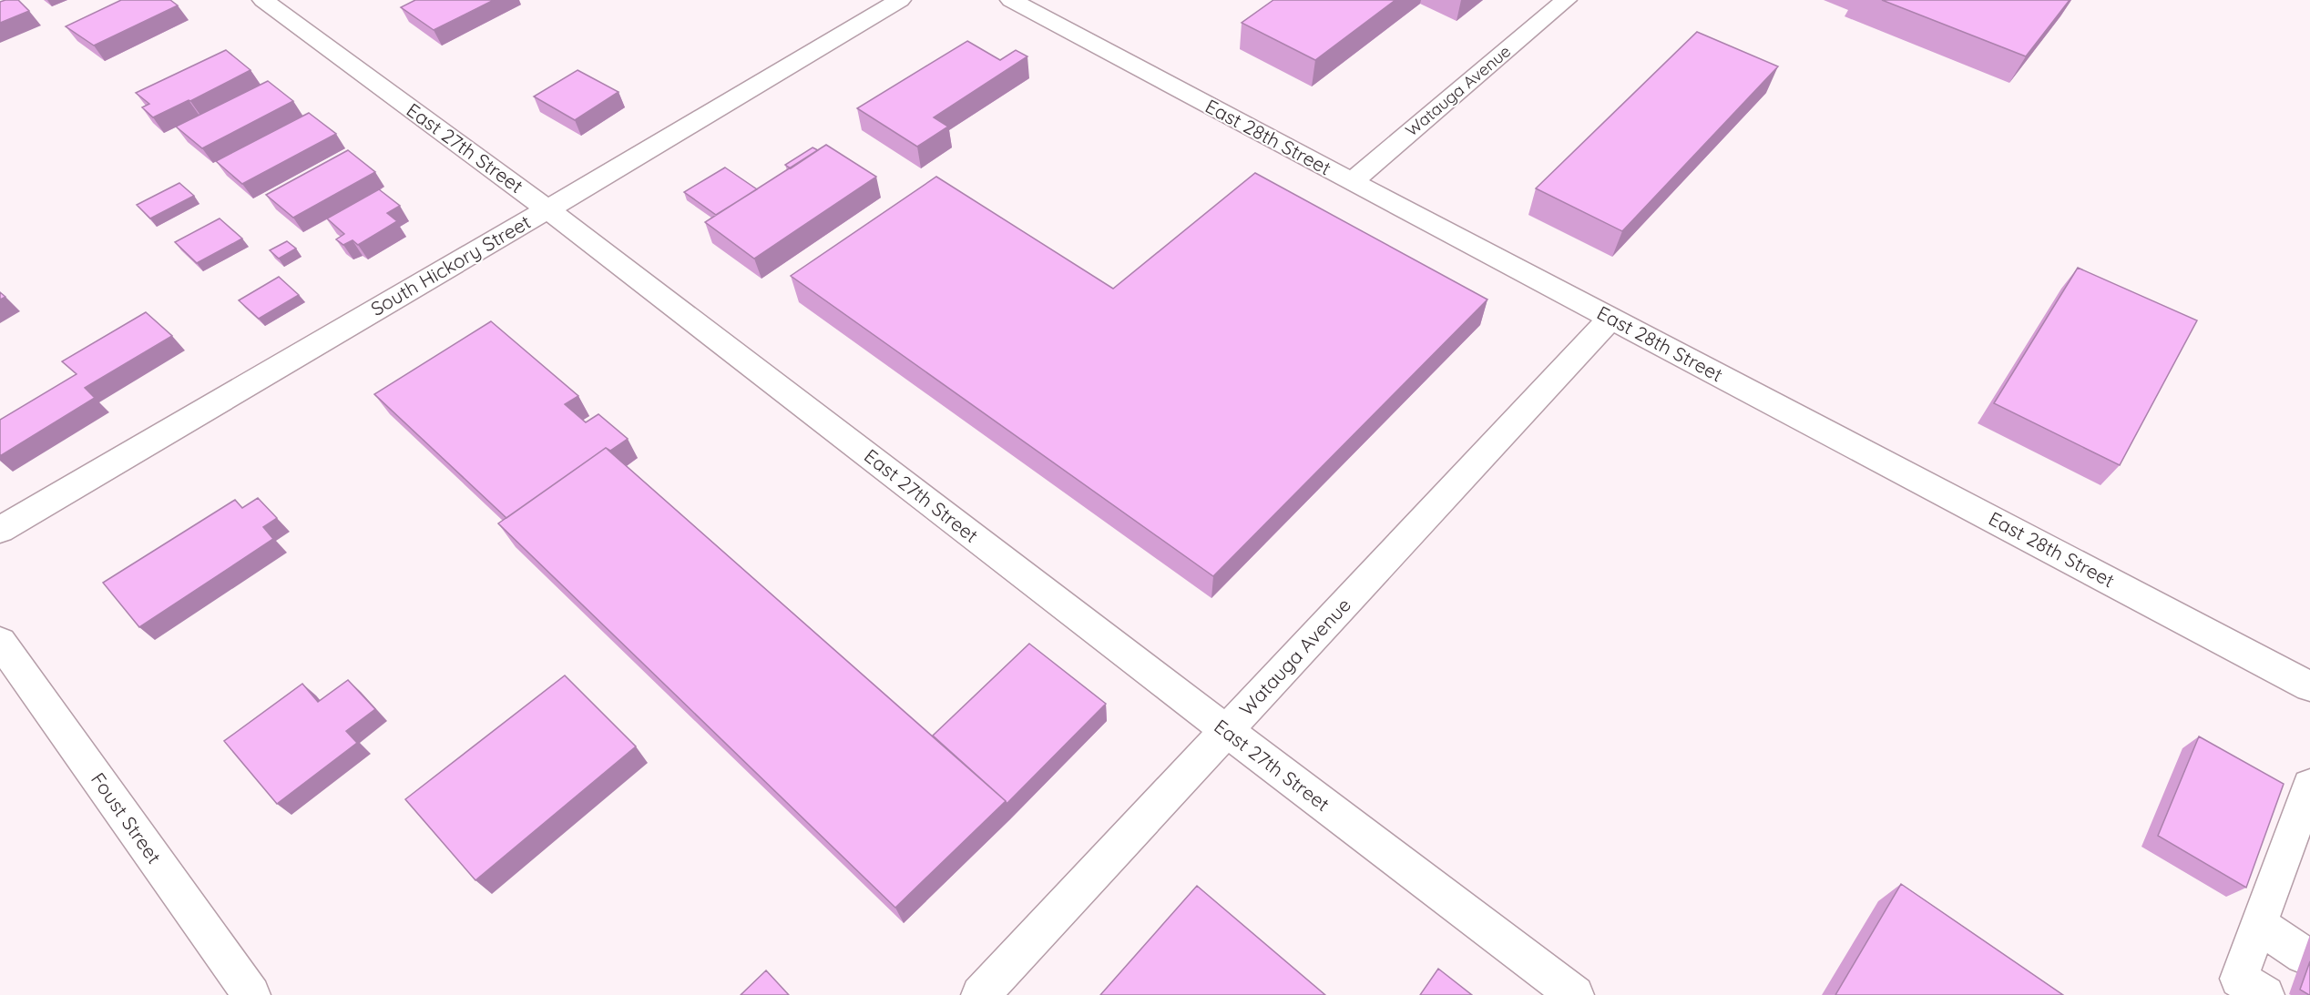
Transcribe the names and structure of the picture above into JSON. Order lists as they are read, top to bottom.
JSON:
{
  "streets": {
    "street": [
      "Watauga Avenue",
      "East 28th Street",
      "East 27th Street",
      "South Hickory Street",
      "Foust Street"
    ]
  },
  "crossings": [
    ["Watauga Avenue", "East 28th Street"],
    ["Watauga Avenue", "East 27th Street"],
    ["East 27th Street", "South Hickory Street"]
  ]
}
